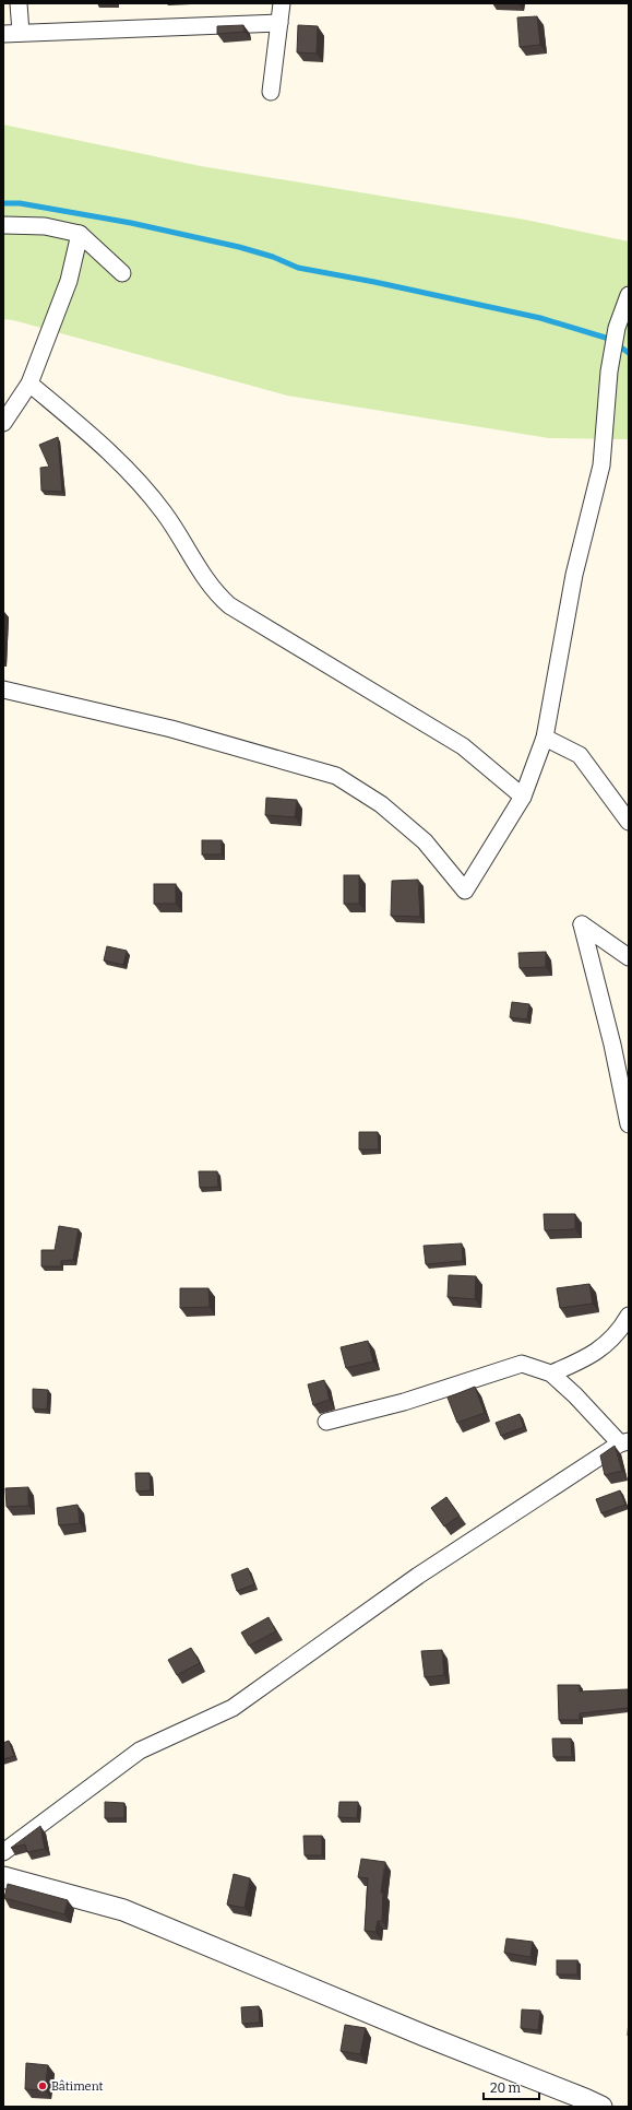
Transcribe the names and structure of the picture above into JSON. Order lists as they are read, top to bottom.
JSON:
{
  "places": ["Bâtiment"],
  "scale_bar": "20 m"
}
